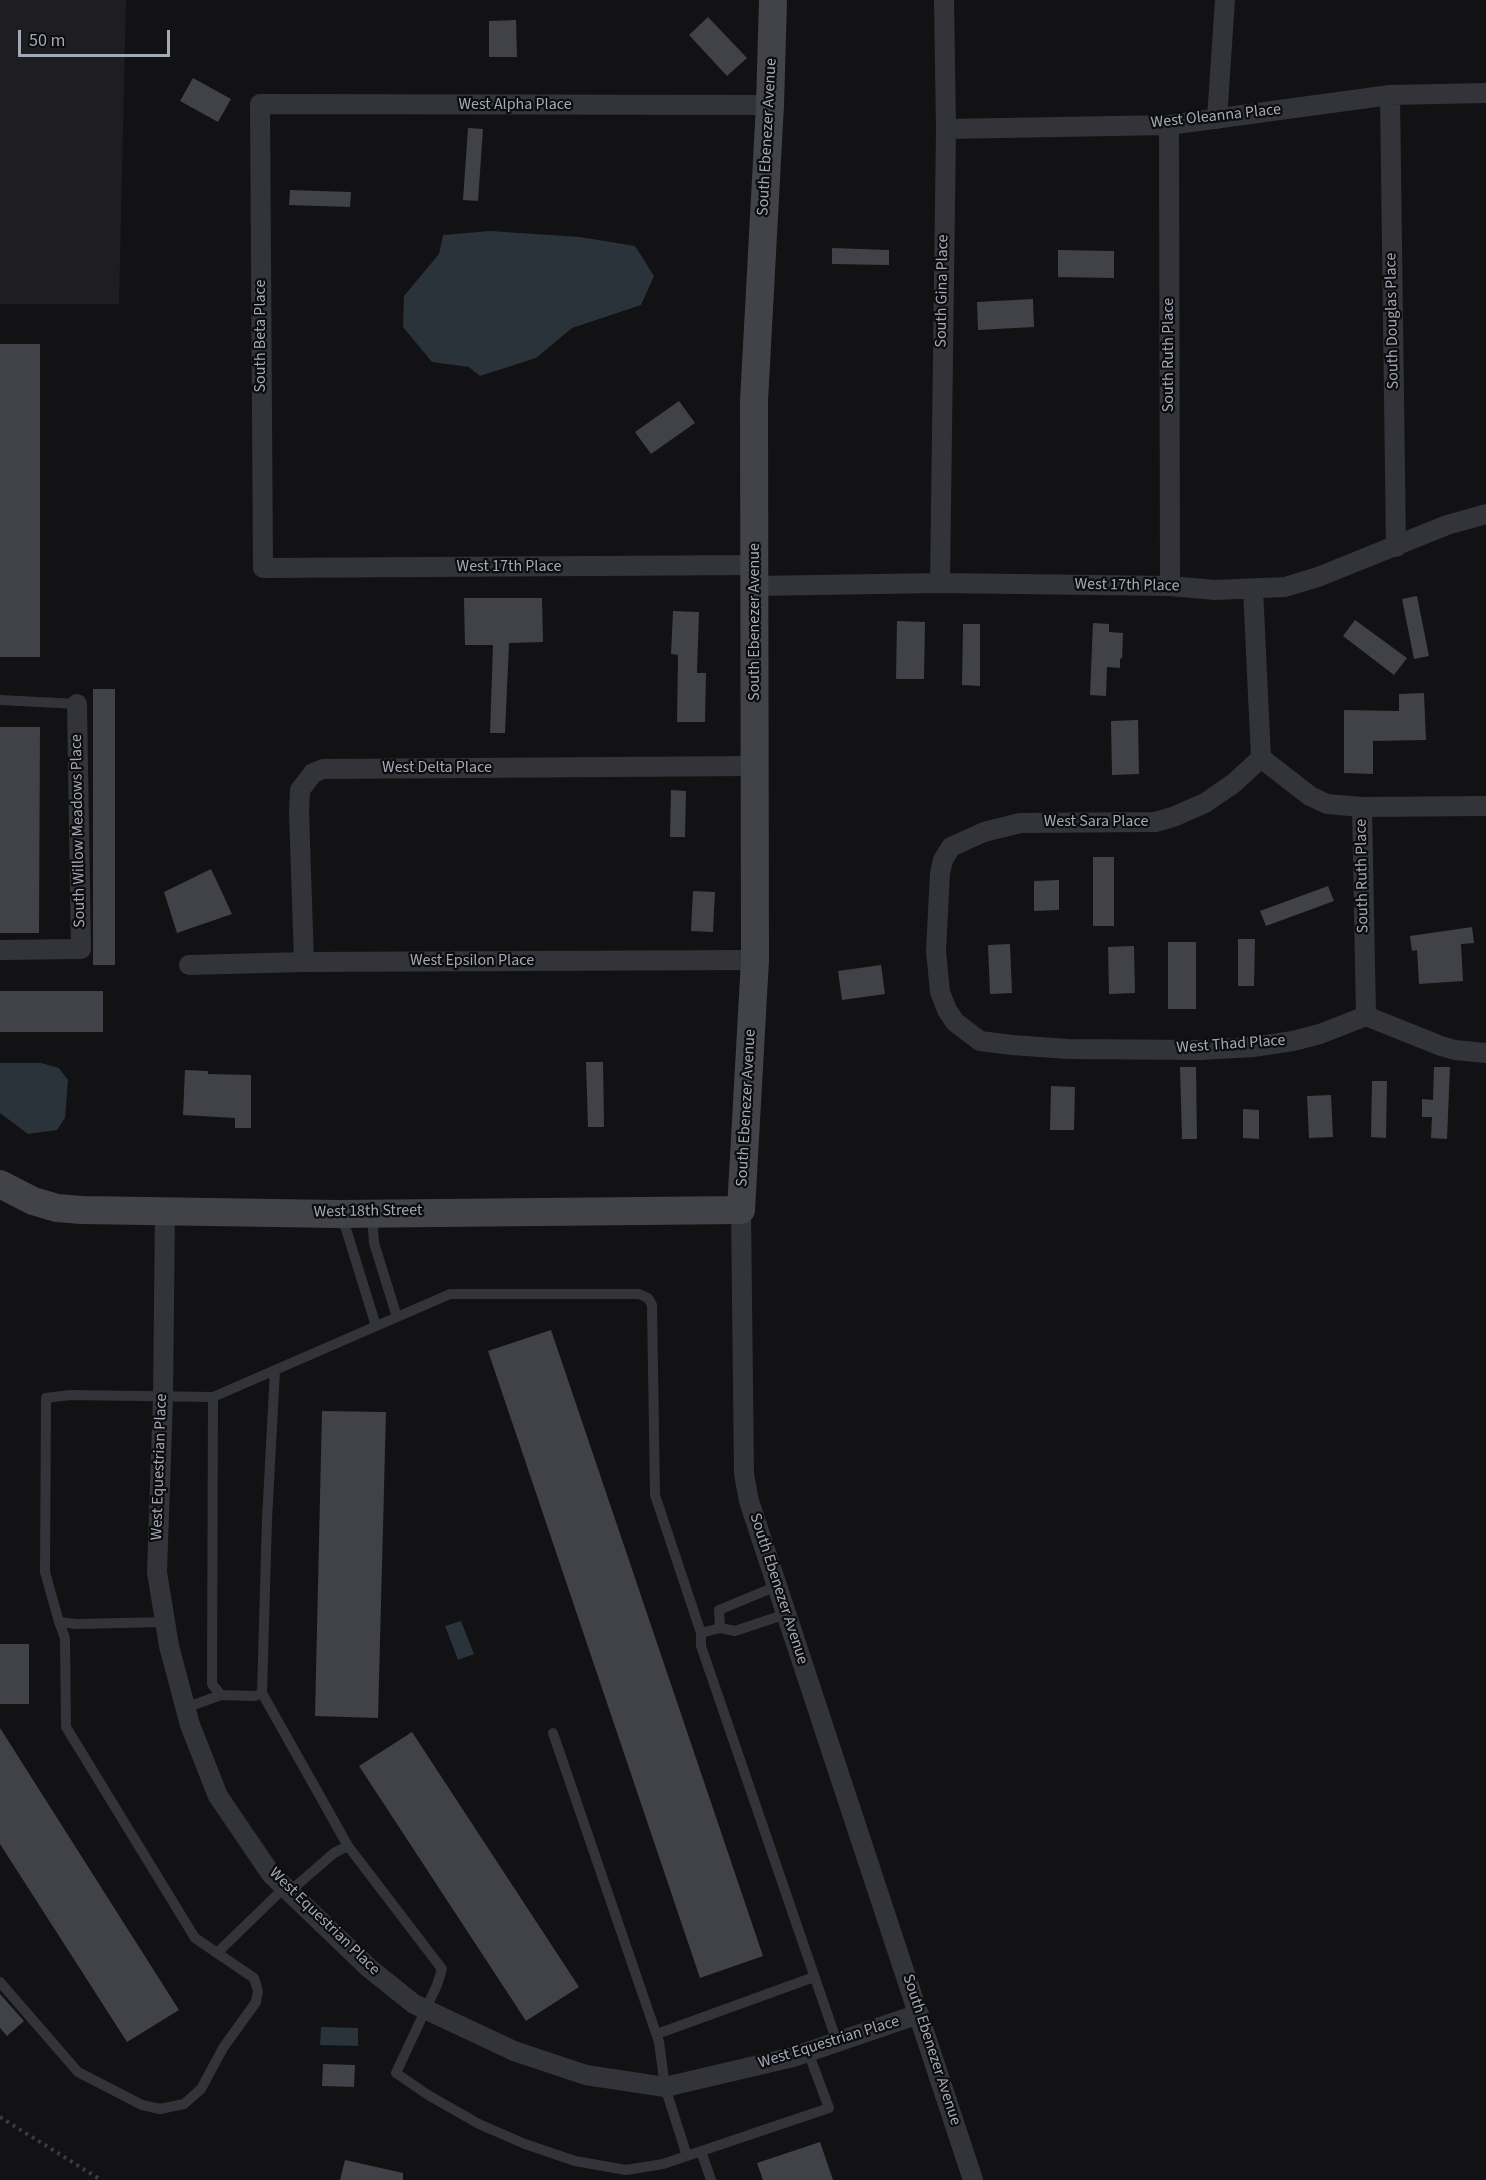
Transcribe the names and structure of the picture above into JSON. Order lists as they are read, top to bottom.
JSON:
{
  "streets": {
    "street": [
      "West Alpha Place",
      "West Oleanna Place",
      "South Ebenezer Avenue",
      "South Gina Place",
      "South Douglas Place",
      "South Beta Place",
      "South Ruth Place",
      "West 17th Place",
      "West Delta Place",
      "West Sara Place",
      "South Willow Meadows Place",
      "West Epsilon Place",
      "West Thad Place",
      "West 18th Street",
      "West Equestrian Place"
    ]
  },
  "crossings": [
    ["West Alpha Place", "South Ebenezer Avenue"],
    ["West Alpha Place", "South Beta Place"],
    ["West Oleanna Place", "South Gina Place"],
    ["West Oleanna Place", "South Douglas Place"],
    ["West Oleanna Place", "South Ruth Place"],
    ["South Ebenezer Avenue", "West 17th Place"],
    ["South Ebenezer Avenue", "West Delta Place"],
    ["South Ebenezer Avenue", "West Epsilon Place"],
    ["South Ebenezer Avenue", "West 18th Street"],
    ["South Ebenezer Avenue", "West Equestrian Place"],
    ["South Gina Place", "West 17th Place"],
    ["South Douglas Place", "West 17th Place"],
    ["South Beta Place", "West 17th Place"],
    ["South Ruth Place", "West 17th Place"],
    ["South Ruth Place", "West Sara Place"],
    ["South Ruth Place", "West Thad Place"],
    ["West Delta Place", "West Epsilon Place"],
    ["West Sara Place", "West Thad Place"],
    ["West 18th Street", "West Equestrian Place"]
  ],
  "scale_bar": "50 m"
}
